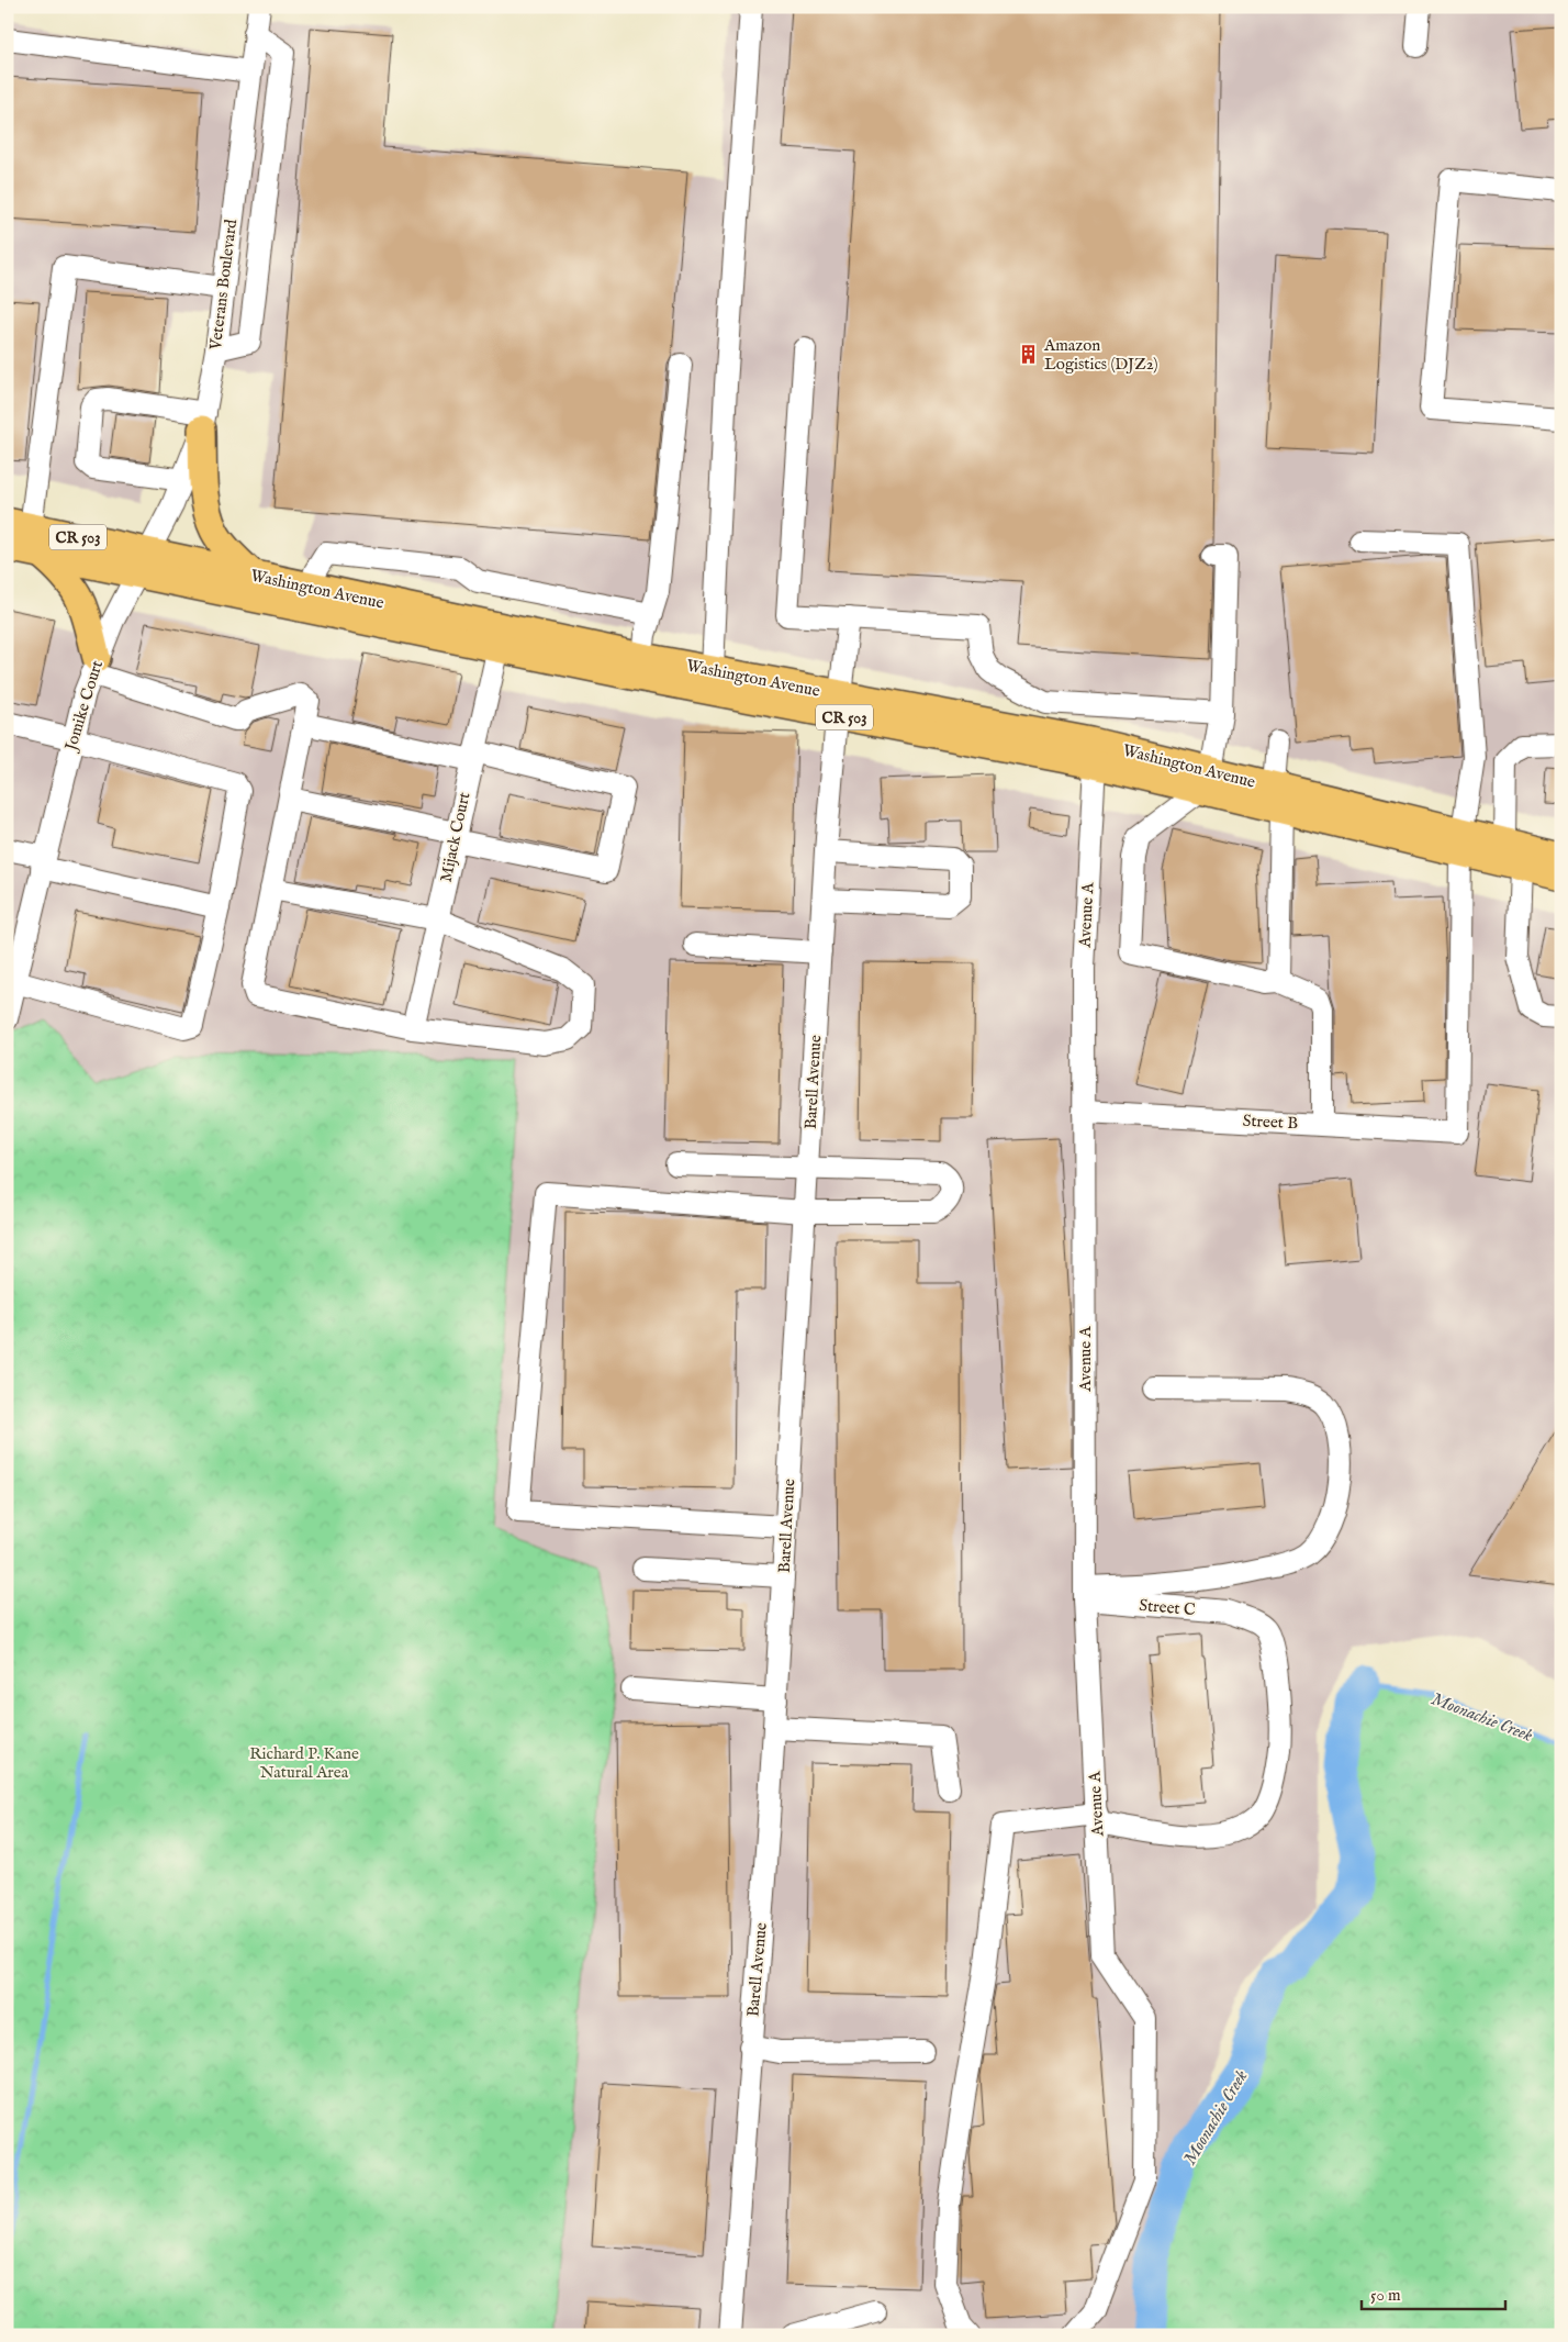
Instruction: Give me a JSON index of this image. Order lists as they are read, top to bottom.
{
  "streets": {
    "main road": ["CR 503", "Washington Avenue"],
    "street": [
      "Veterans Boulevard",
      "Jomike Court",
      "Mijack Court",
      "Avenue A",
      "Barell Avenue",
      "Street B",
      "Street C"
    ]
  },
  "crossings": [
    ["Veterans Boulevard", "Washington Avenue"],
    ["Veterans Boulevard", "Jomike Court"],
    ["Washington Avenue", "Jomike Court"],
    ["Washington Avenue", "Mijack Court"],
    ["Washington Avenue", "Avenue A"],
    ["Washington Avenue", "Barell Avenue"],
    ["Washington Avenue", "Street B"],
    ["Avenue A", "Street B"],
    ["Avenue A", "Street C"]
  ],
  "water": ["Moonachie Creek"],
  "parks": ["Richard P. Kane Natural Area"],
  "places": {
    "building": ["Amazon Logistics (DJZ2)"]
  },
  "scale_bar": "50 m"
}
